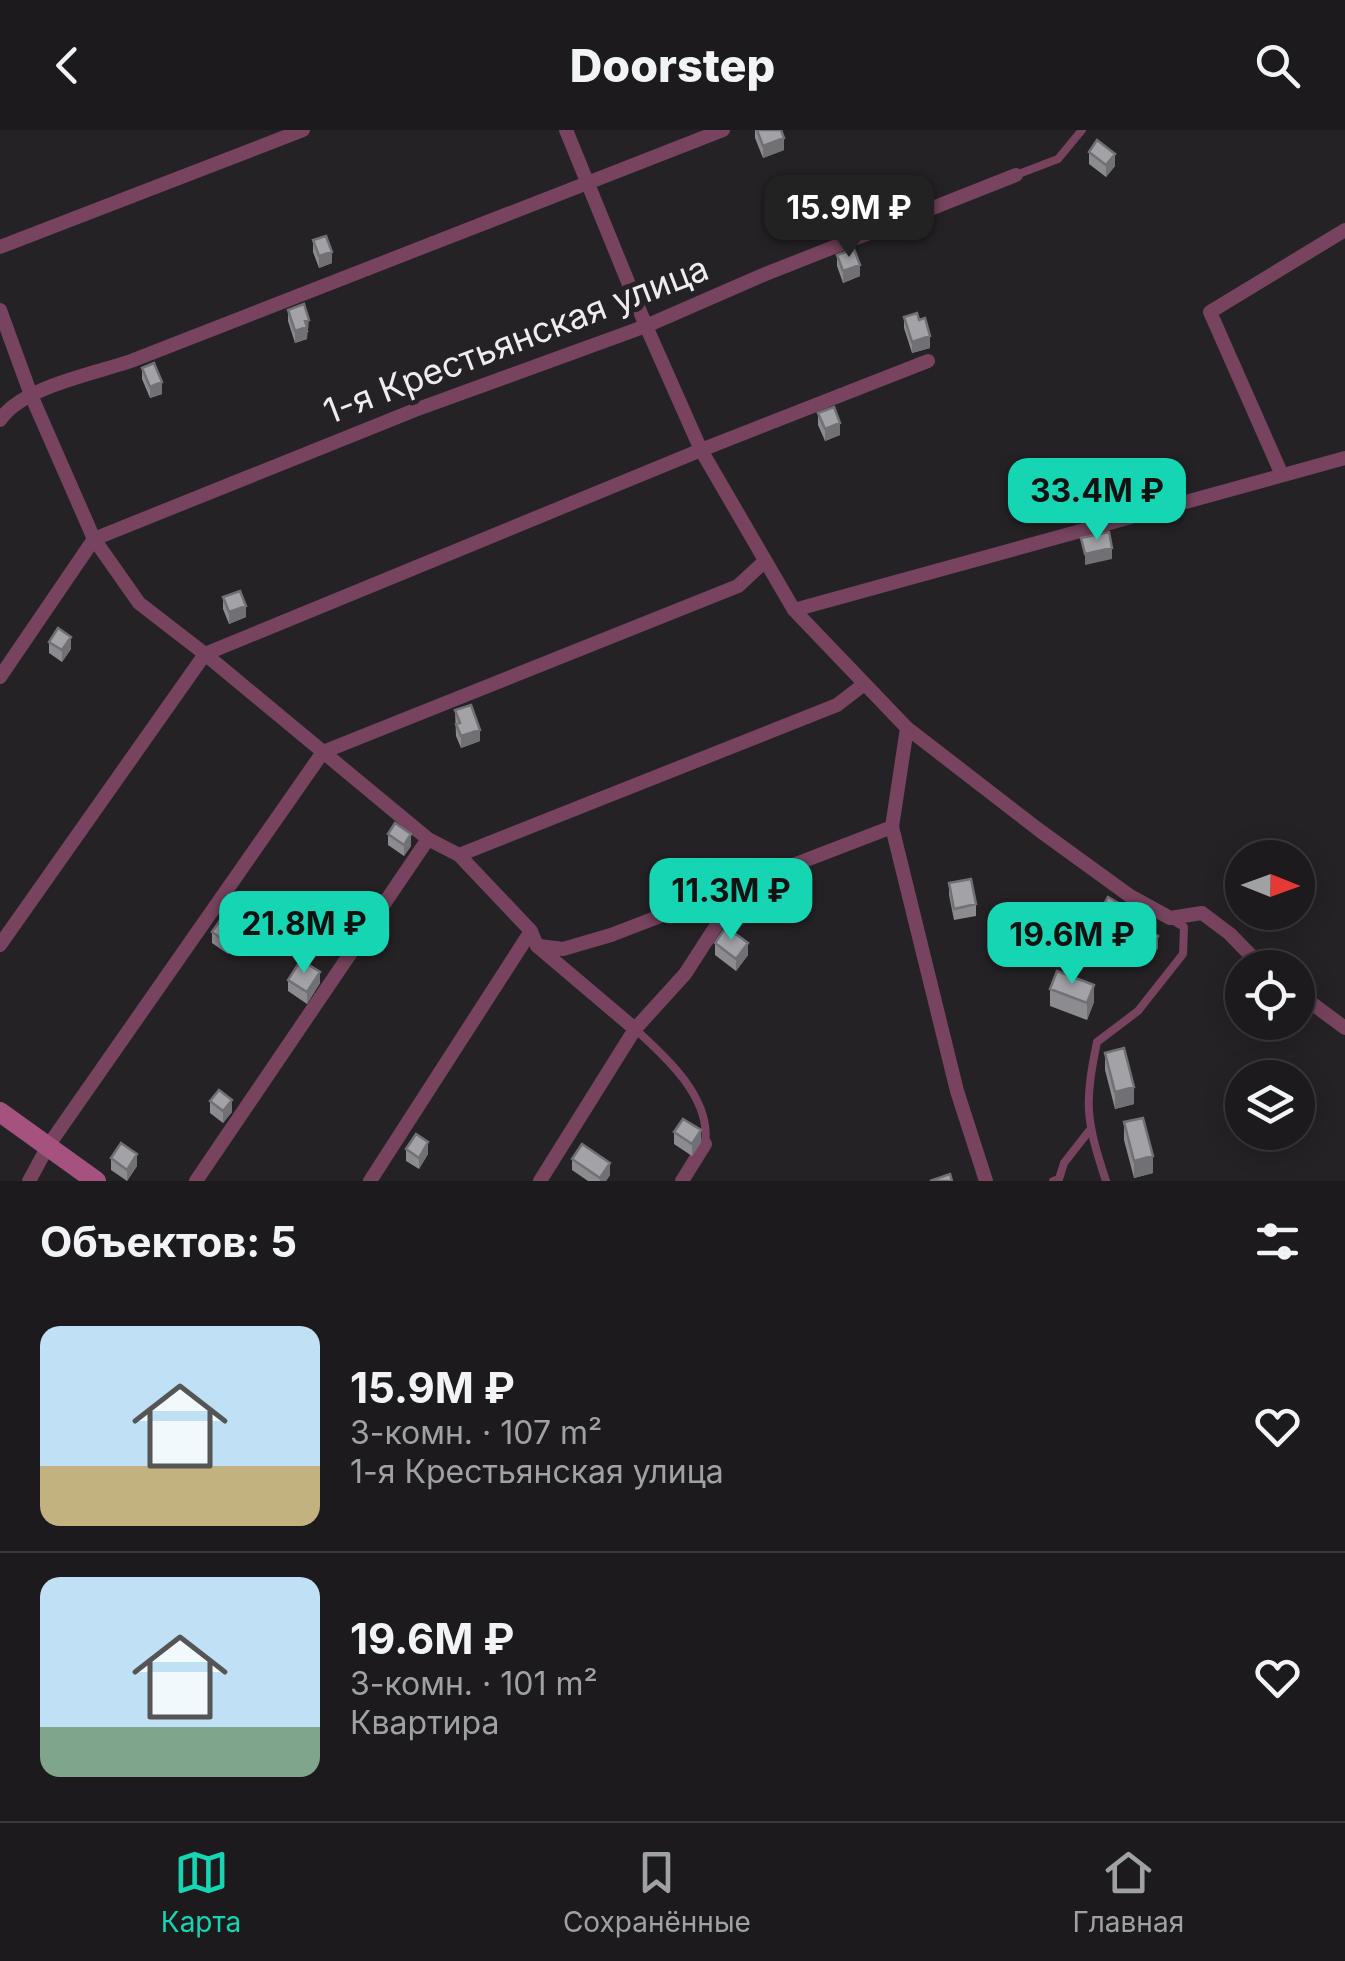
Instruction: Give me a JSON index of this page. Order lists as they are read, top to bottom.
{
  "streets": {
    "street": ["1-я Крестьянская улица"]
  },
  "north": "right",
  "page": {
    "header": "Doorstep",
    "price": [
      "15.9M ₽",
      "33.4M ₽",
      "11.3M ₽",
      "21.8M ₽",
      "19.6M ₽"
    ],
    "heading": "Объектов: 5",
    "list": [
      {
        "name": "15.9M ₽",
        "note": "3-комн. · 107 m² · 1-я Крестьянская улица"
      },
      {
        "name": "19.6M ₽",
        "note": "3-комн. · 101 m² · Квартира"
      }
    ],
    "tabs": ["Карта", "Сохранённые", "Главная"]
  }
}
